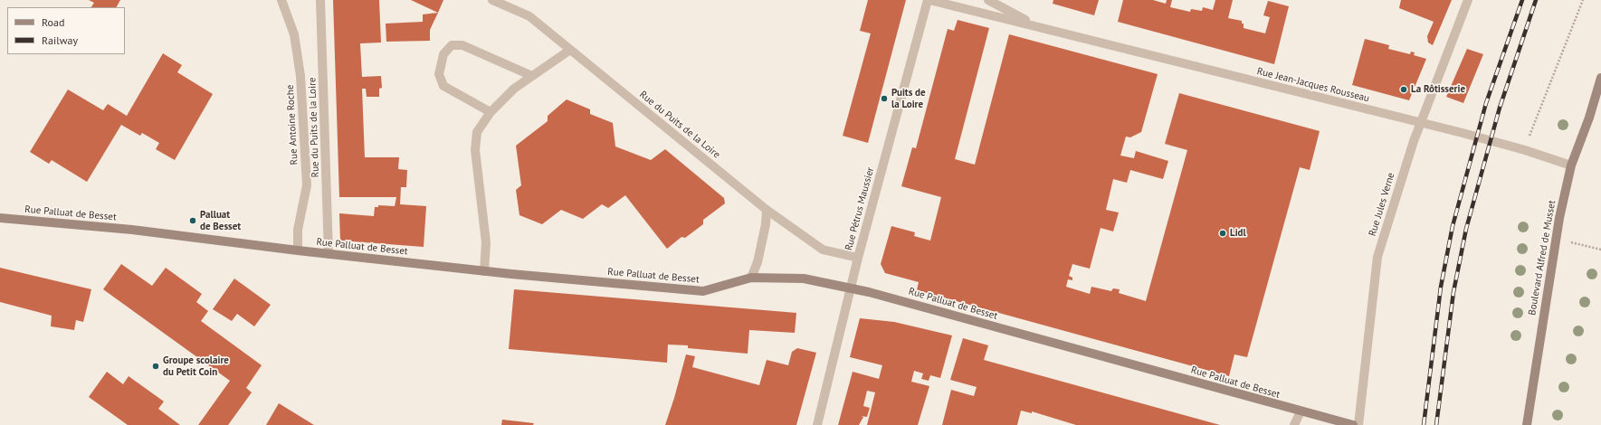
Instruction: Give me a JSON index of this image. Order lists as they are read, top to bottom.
{
  "streets": {
    "main road": ["Rue Palluat de Besset", "Boulevard Alfred de Musset"],
    "street": [
      "Rue Jean-Jacques Rousseau",
      "Rue Antoine Roche",
      "Rue du Puits de la Loire",
      "Rue Jules Verne",
      "Rue Pétrus Maussier"
    ]
  },
  "crossings": [
    ["Rue Jean-Jacques Rousseau", "Rue Jules Verne"],
    ["Rue Jean-Jacques Rousseau", "Rue Pétrus Maussier"],
    ["Rue Jean-Jacques Rousseau", "Boulevard Alfred de Musset"],
    ["Rue Antoine Roche", "Rue Palluat de Besset"],
    ["Rue du Puits de la Loire", "Rue Pétrus Maussier"],
    ["Rue du Puits de la Loire", "Rue Palluat de Besset"],
    ["Rue Pétrus Maussier", "Rue Palluat de Besset"]
  ],
  "places": [
    "La Rôtisserie",
    "Puits de la Loire",
    "Palluat de Besset",
    "Lidl",
    "Groupe scolaire du Petit Coin"
  ],
  "legend": ["Road", "Railway"]
}
